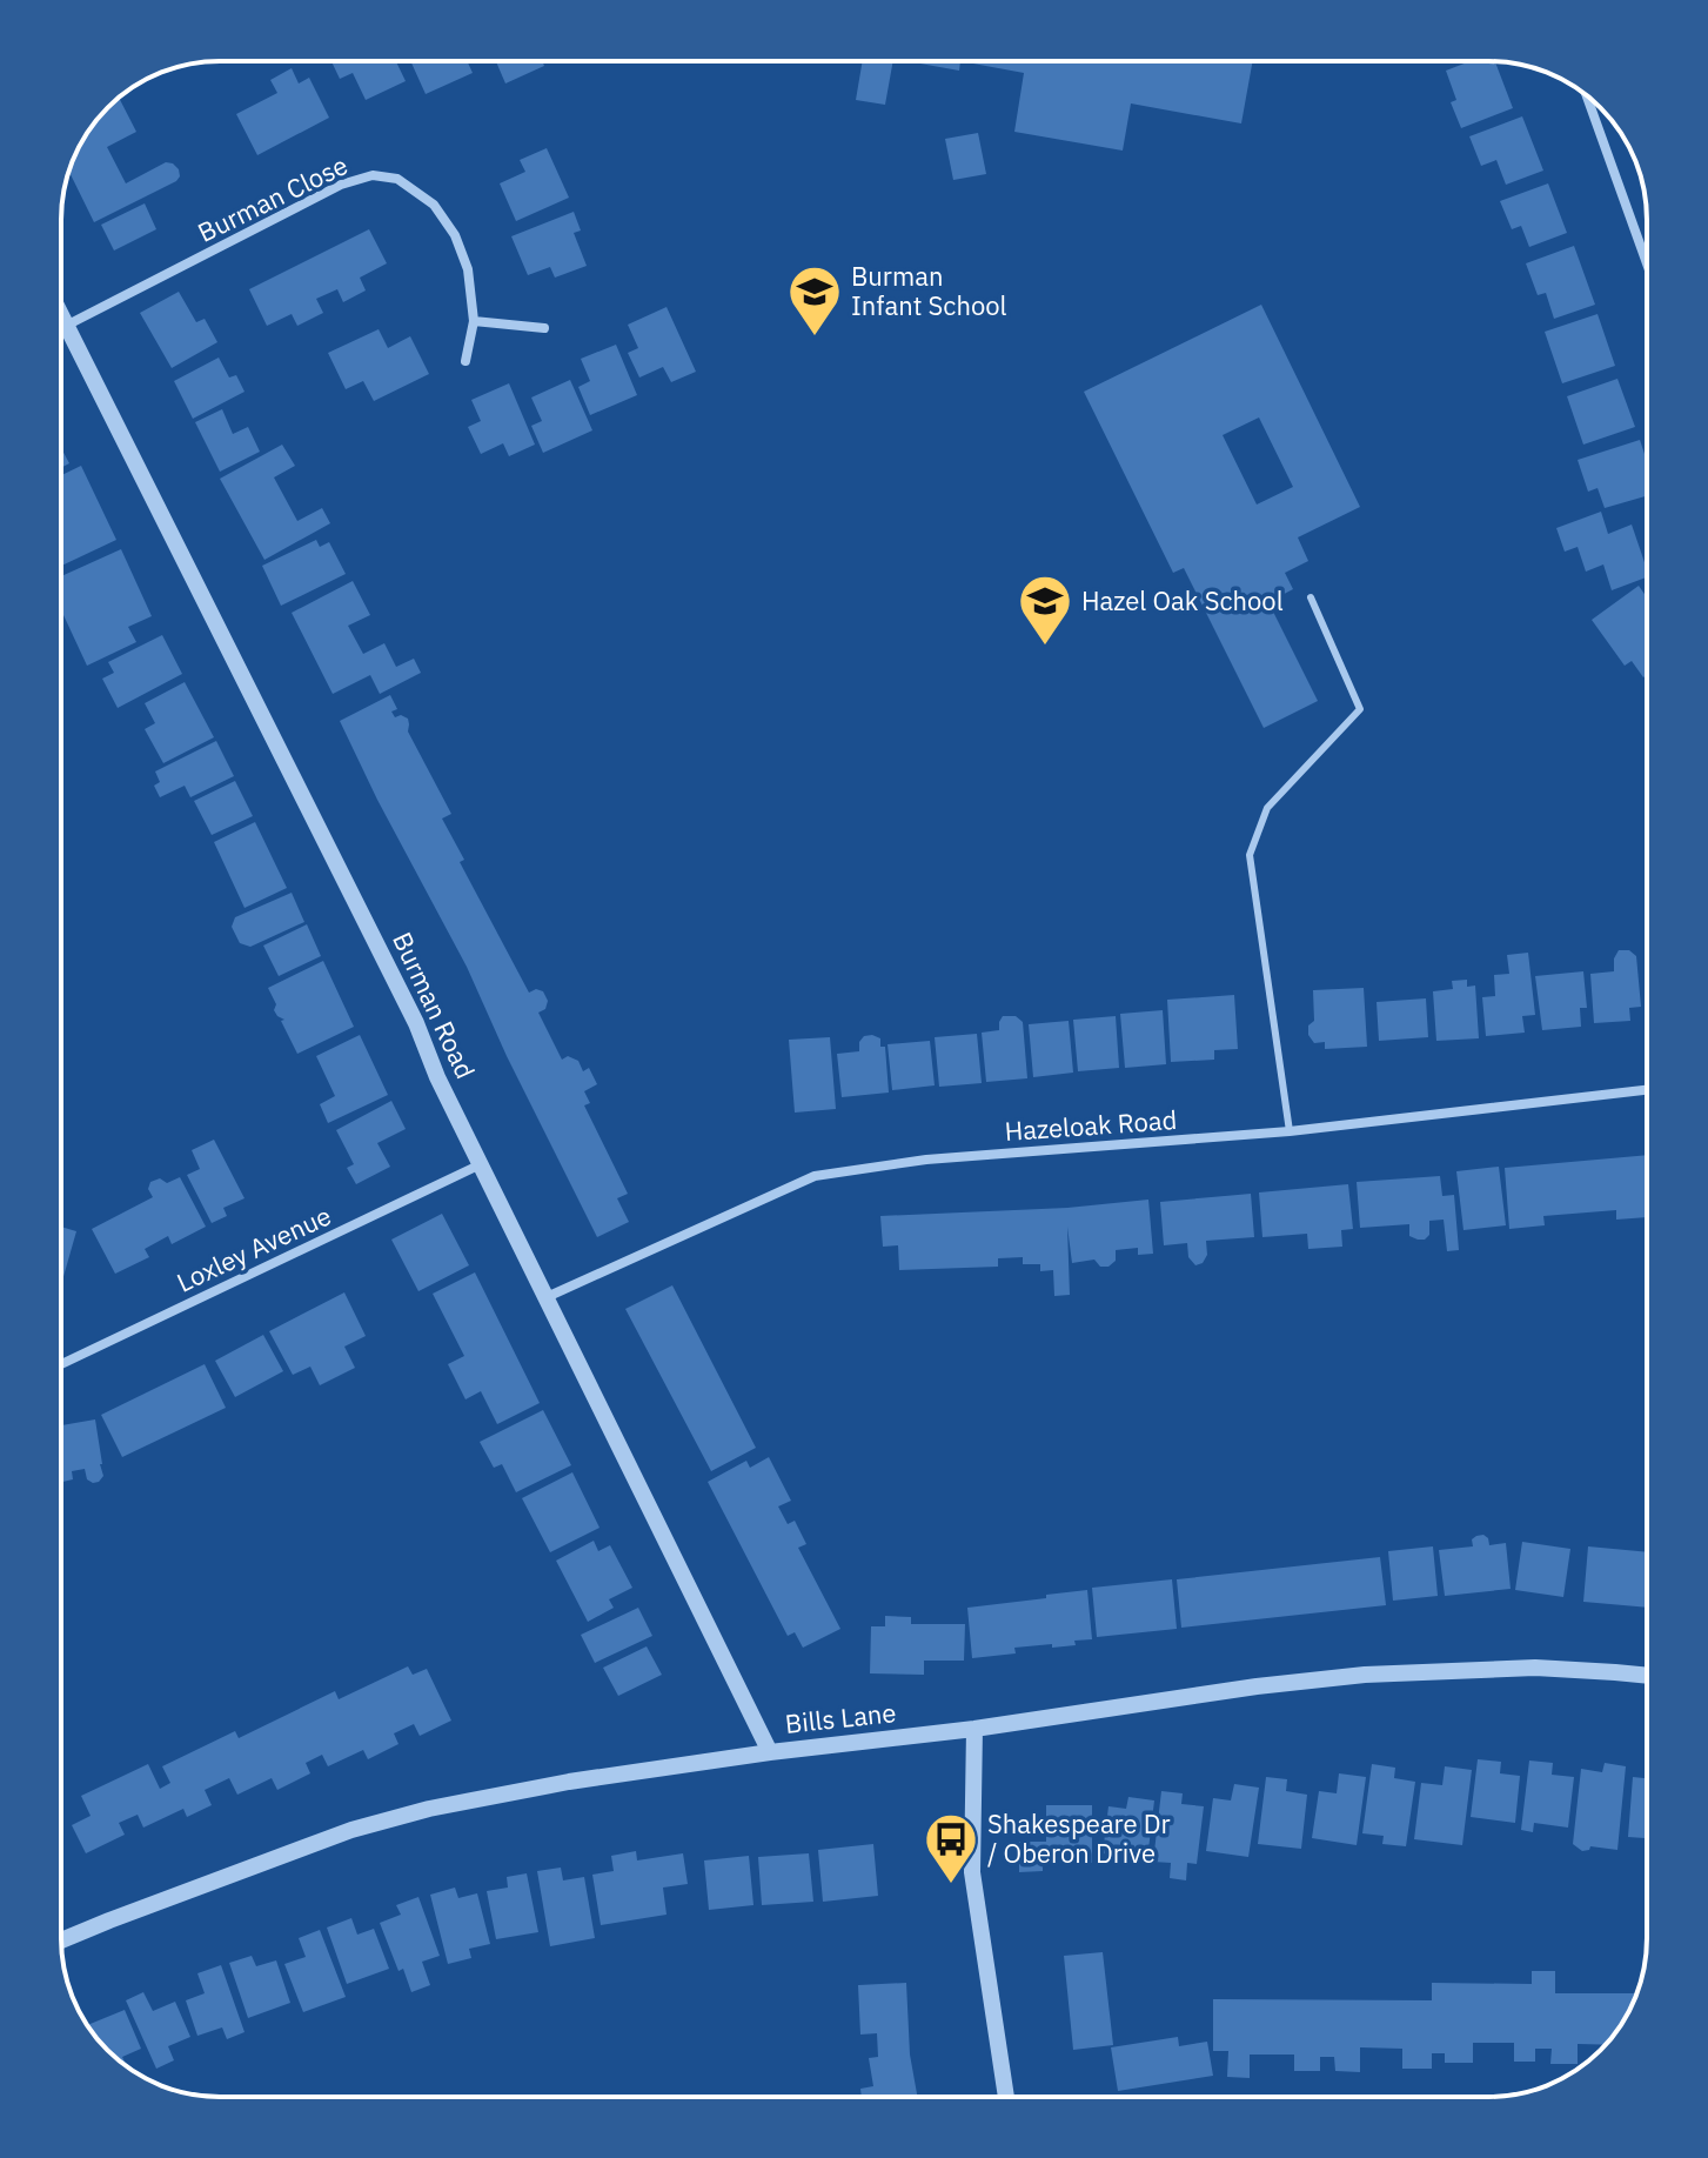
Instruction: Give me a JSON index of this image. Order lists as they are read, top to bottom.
{
  "streets": {
    "street": [
      "Burman Close",
      "Burman Road",
      "Hazeloak Road",
      "Loxley Avenue",
      "Bills Lane"
    ]
  },
  "crossings": [
    ["Burman Close", "Burman Road"],
    ["Burman Road", "Hazeloak Road"],
    ["Burman Road", "Loxley Avenue"],
    ["Burman Road", "Bills Lane"]
  ],
  "places": {
    "school or university": ["Burman Infant School", "Hazel Oak School"],
    "bus stop": ["Shakespeare Dr / Oberon Drive"]
  }
}
